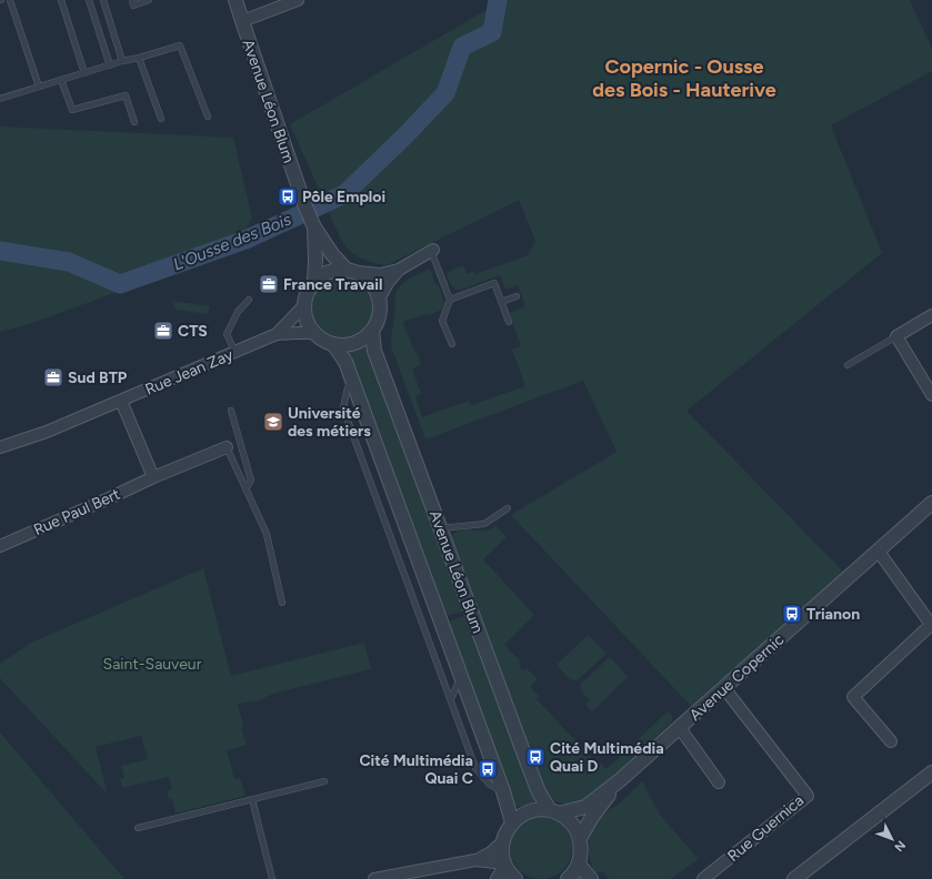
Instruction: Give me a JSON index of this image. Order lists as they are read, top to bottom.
{
  "streets": {
    "street": [
      "Avenue Léon Blum",
      "Rue Jean Zay",
      "Rue Paul Bert",
      "Avenue Copernic",
      "Rue Guernica"
    ]
  },
  "crossings": [
    ["Avenue Léon Blum", "Rue Jean Zay"],
    ["Avenue Léon Blum", "Avenue Copernic"],
    ["Avenue Copernic", "Rue Guernica"]
  ],
  "districts": ["Copernic - Ousse des Bois - Hauterive"],
  "water": ["L'Ousse des Bois"],
  "parks": ["Saint-Sauveur"],
  "places": {
    "bus stop": [
      "Pôle Emploi",
      "Trianon",
      "Cité Multimédia Quai D",
      "Cité Multimédia Quai C"
    ],
    "office": ["France Travail", "CTS", "Sud BTP"],
    "school or university": ["Université des métiers"]
  },
  "north": "bottom right"
}
